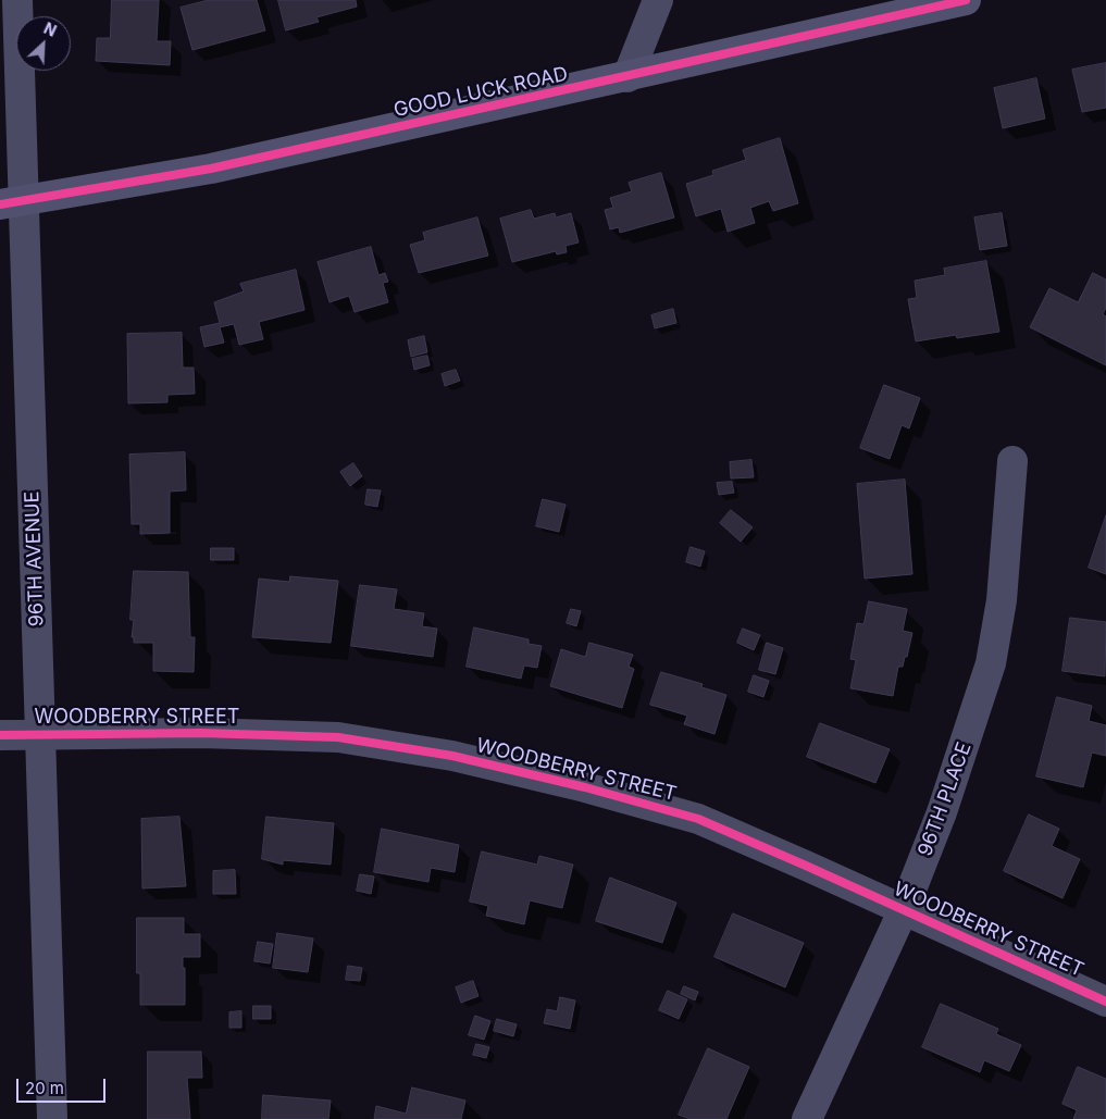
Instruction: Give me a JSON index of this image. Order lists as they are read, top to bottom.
{
  "streets": {
    "main road": ["GOOD LUCK ROAD"],
    "street": ["96TH AVENUE", "WOODBERRY STREET", "96TH PLACE"]
  },
  "crossings": [
    ["GOOD LUCK ROAD", "96TH AVENUE"],
    ["96TH AVENUE", "WOODBERRY STREET"],
    ["WOODBERRY STREET", "96TH PLACE"]
  ],
  "scale_bar": "20 m",
  "north": "top right"
}
